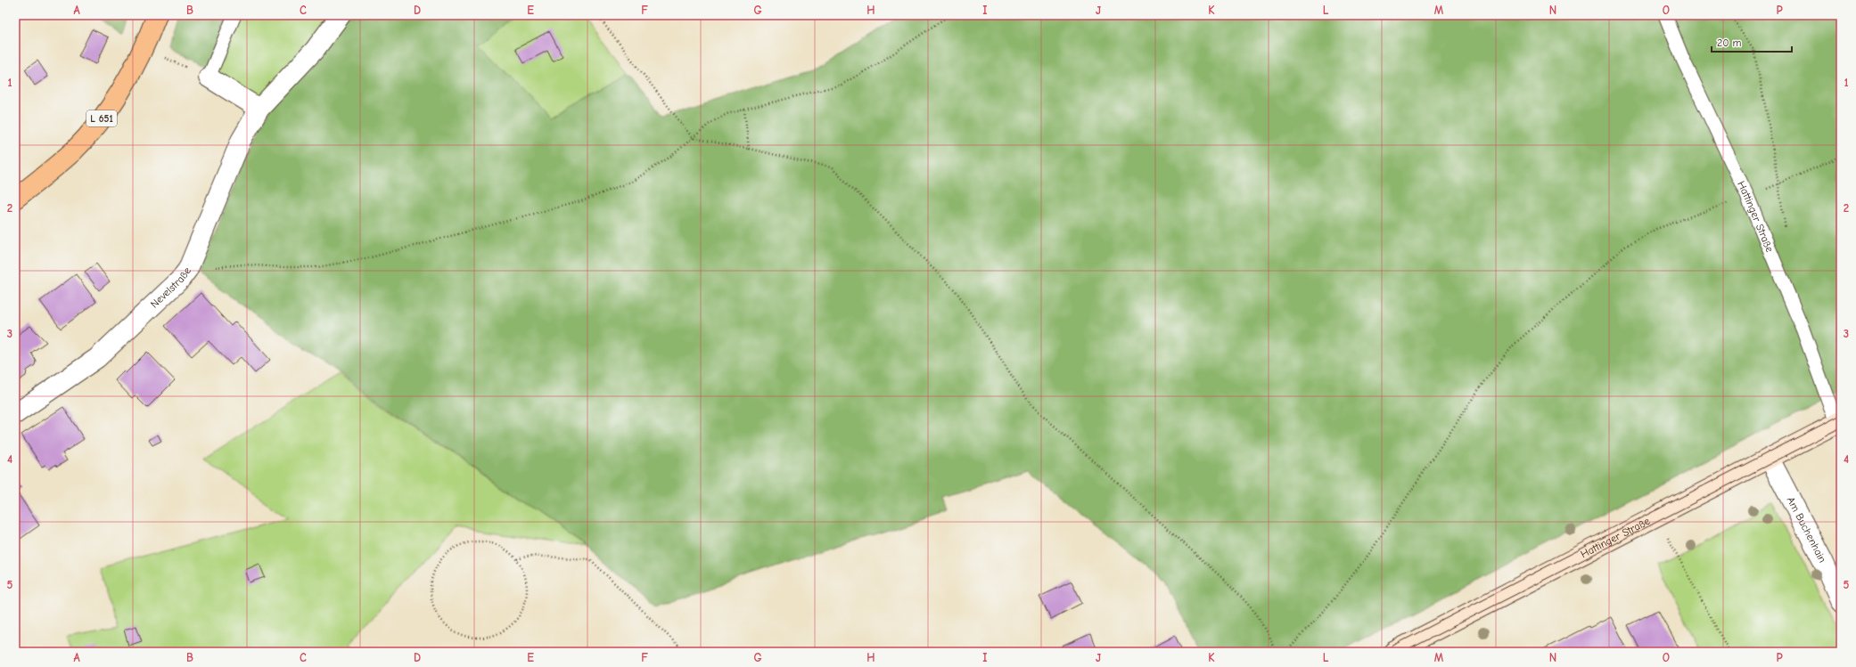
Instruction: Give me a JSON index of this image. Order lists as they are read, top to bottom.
{
  "streets": {
    "main road": ["L 651", "Hattinger Straße"],
    "street": ["Nevelstraße", "Am Buchenhain"]
  },
  "crossings": [
    ["Hattinger Straße", "Am Buchenhain"]
  ],
  "scale_bar": "20 m",
  "grid": {
    "columns": [
      "A",
      "B",
      "C",
      "D",
      "E",
      "F",
      "G",
      "H",
      "I",
      "J",
      "K",
      "L",
      "M",
      "N",
      "O",
      "P"
    ],
    "rows": [
      "1",
      "2",
      "3",
      "4",
      "5"
    ]
  }
}
